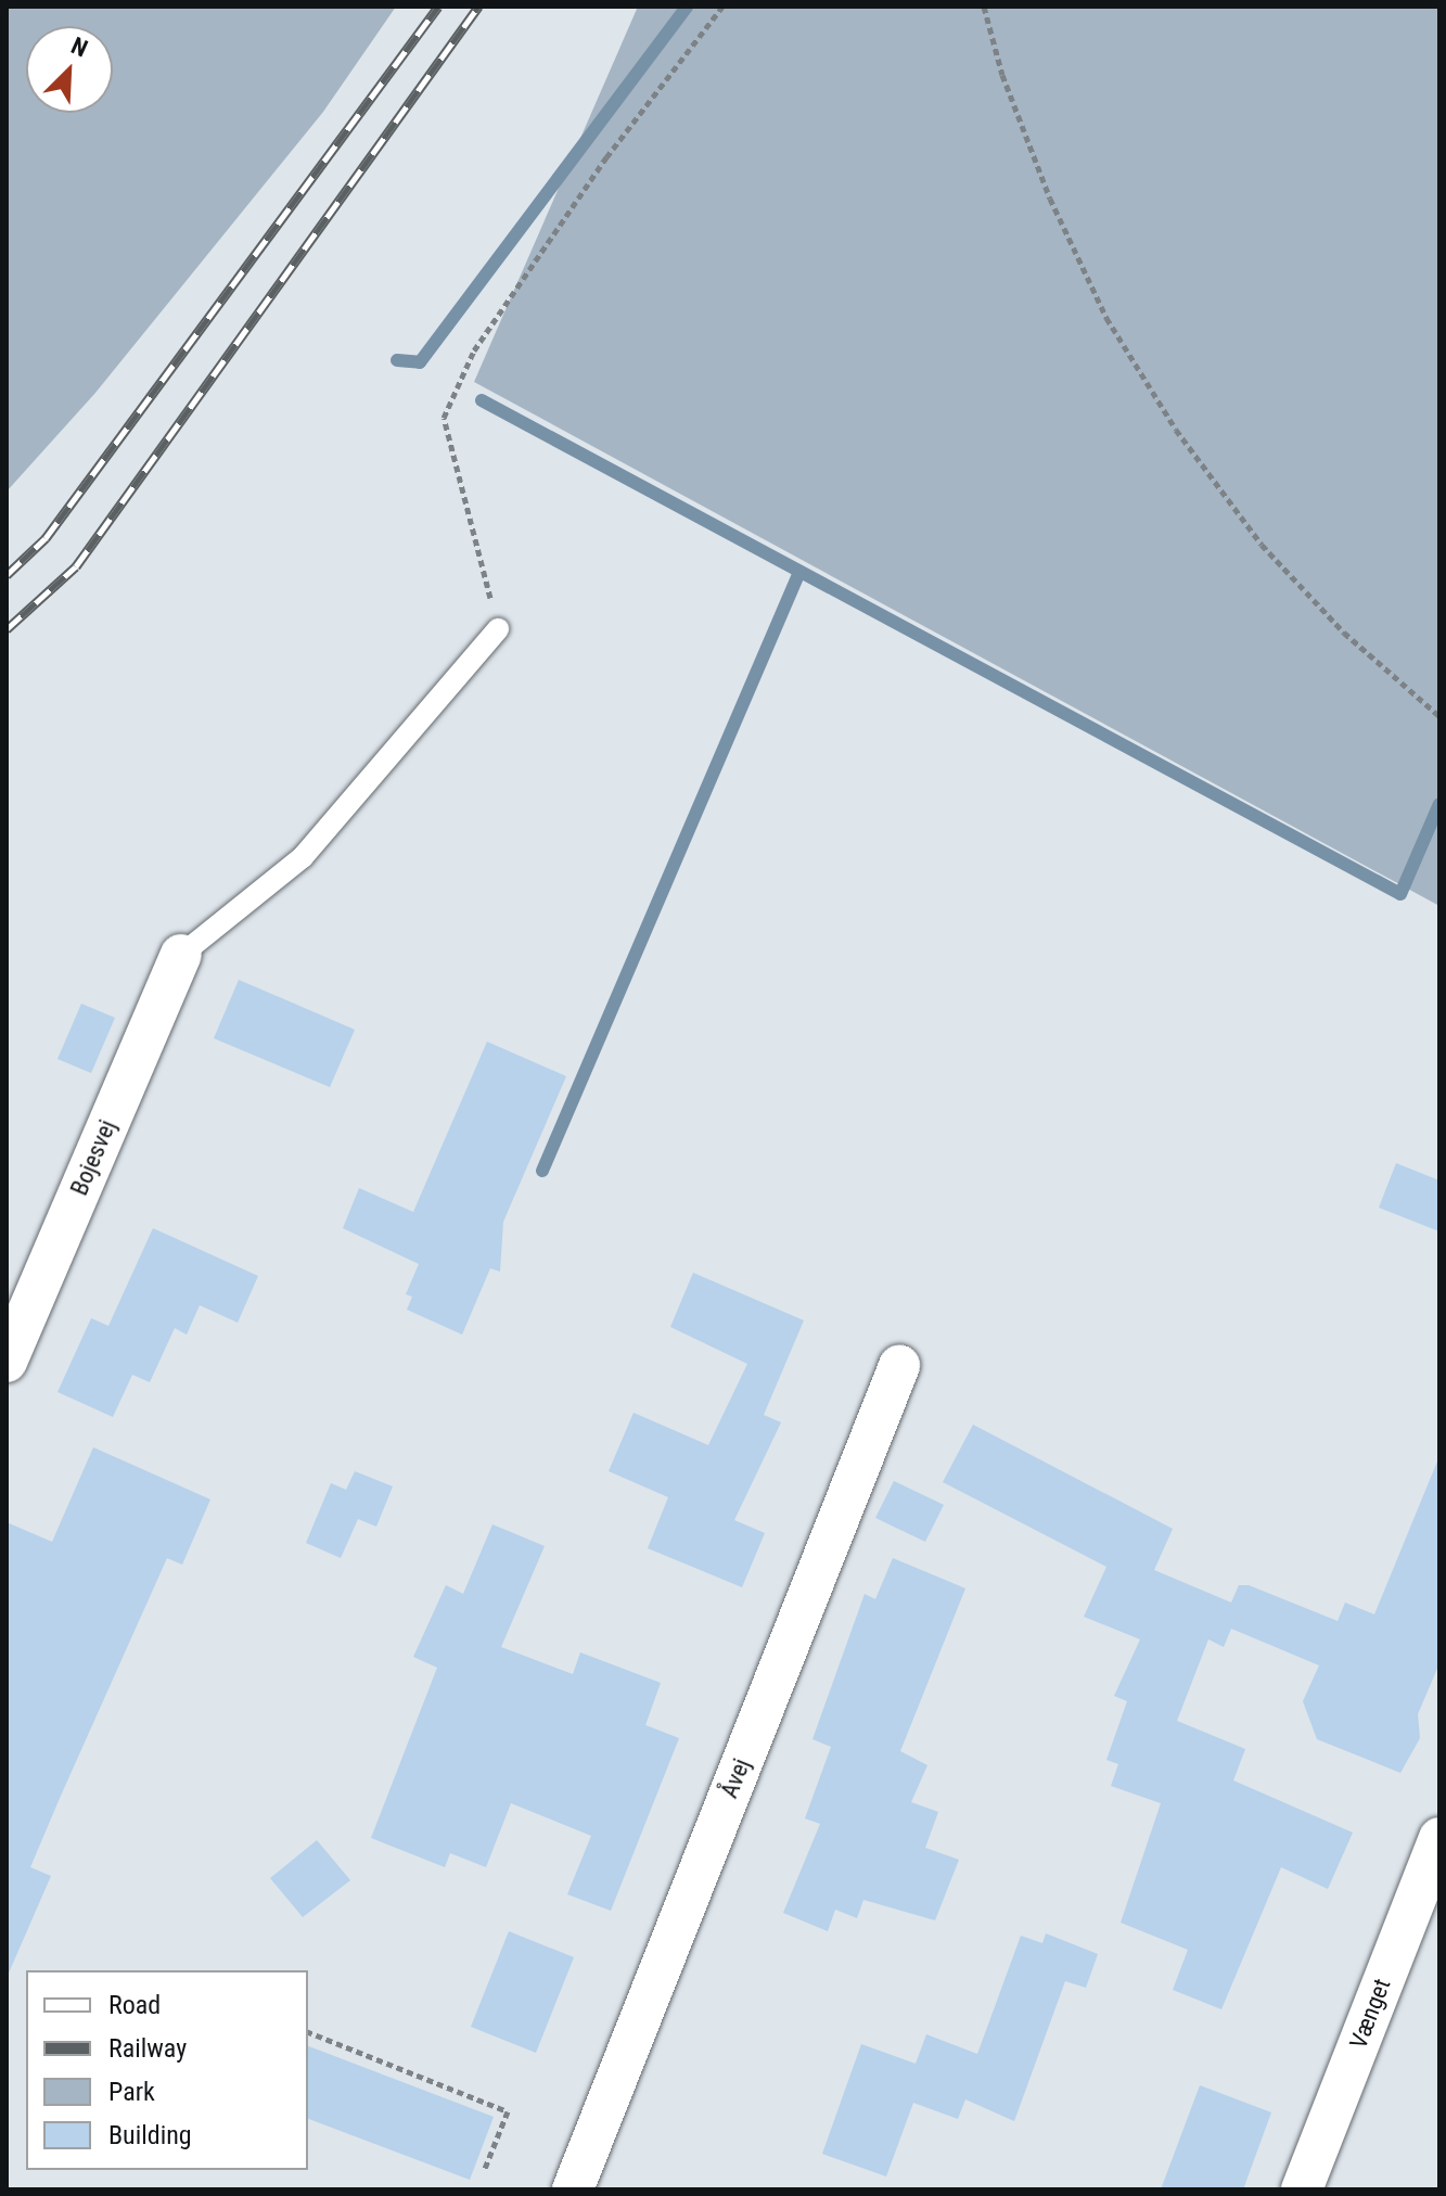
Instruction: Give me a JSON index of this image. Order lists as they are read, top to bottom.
{
  "streets": {
    "street": ["Bojesvej", "Åvej", "Vænget"]
  },
  "legend": [
    "Road",
    "Railway",
    "Park",
    "Building"
  ],
  "north": "top right"
}
